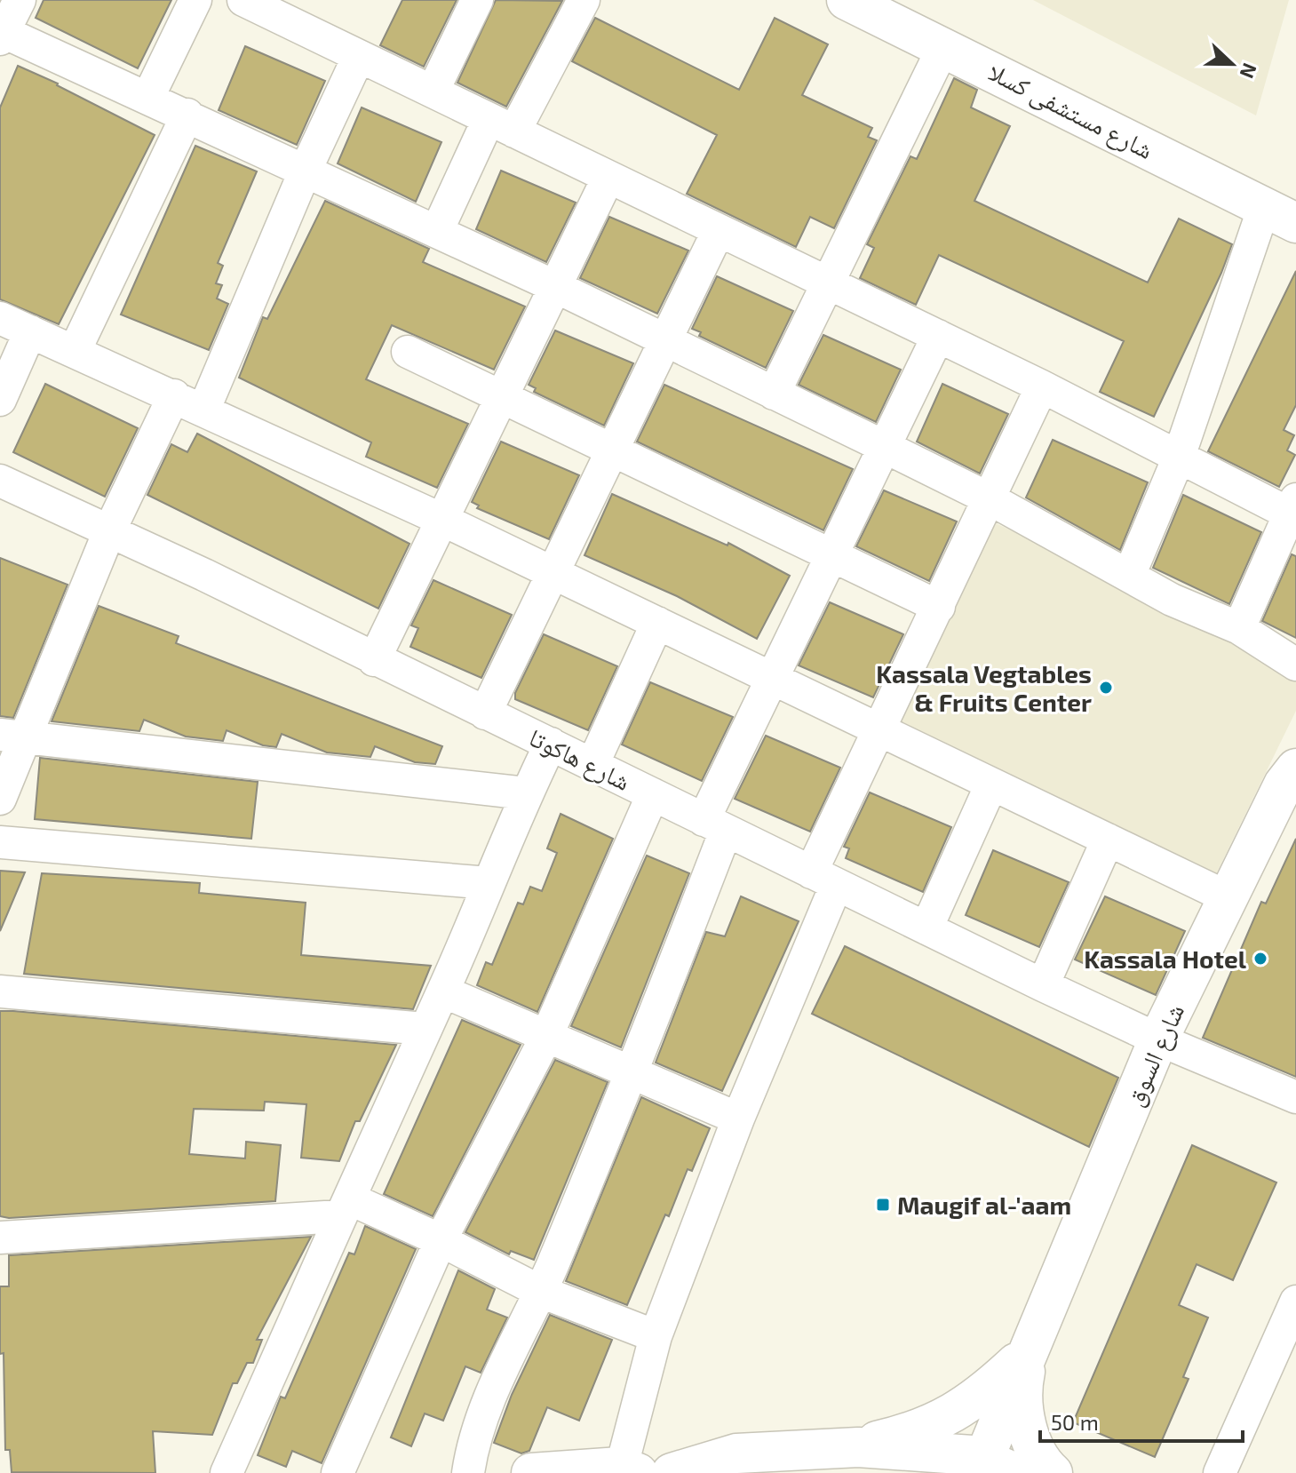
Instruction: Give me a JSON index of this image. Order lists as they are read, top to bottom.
{
  "streets": {
    "main road": ["شارع مستشفى كسلا", "شارع السوق"],
    "street": ["شارع هاكوتا"]
  },
  "crossings": [
    ["شارع هاكوتا", "شارع السوق"]
  ],
  "places": {
    "other": ["Kassala Vegtables & Fruits Center", "Kassala Hotel"],
    "transit": ["Maugif al-'aam"]
  },
  "scale_bar": "50 m",
  "north": "right"
}
